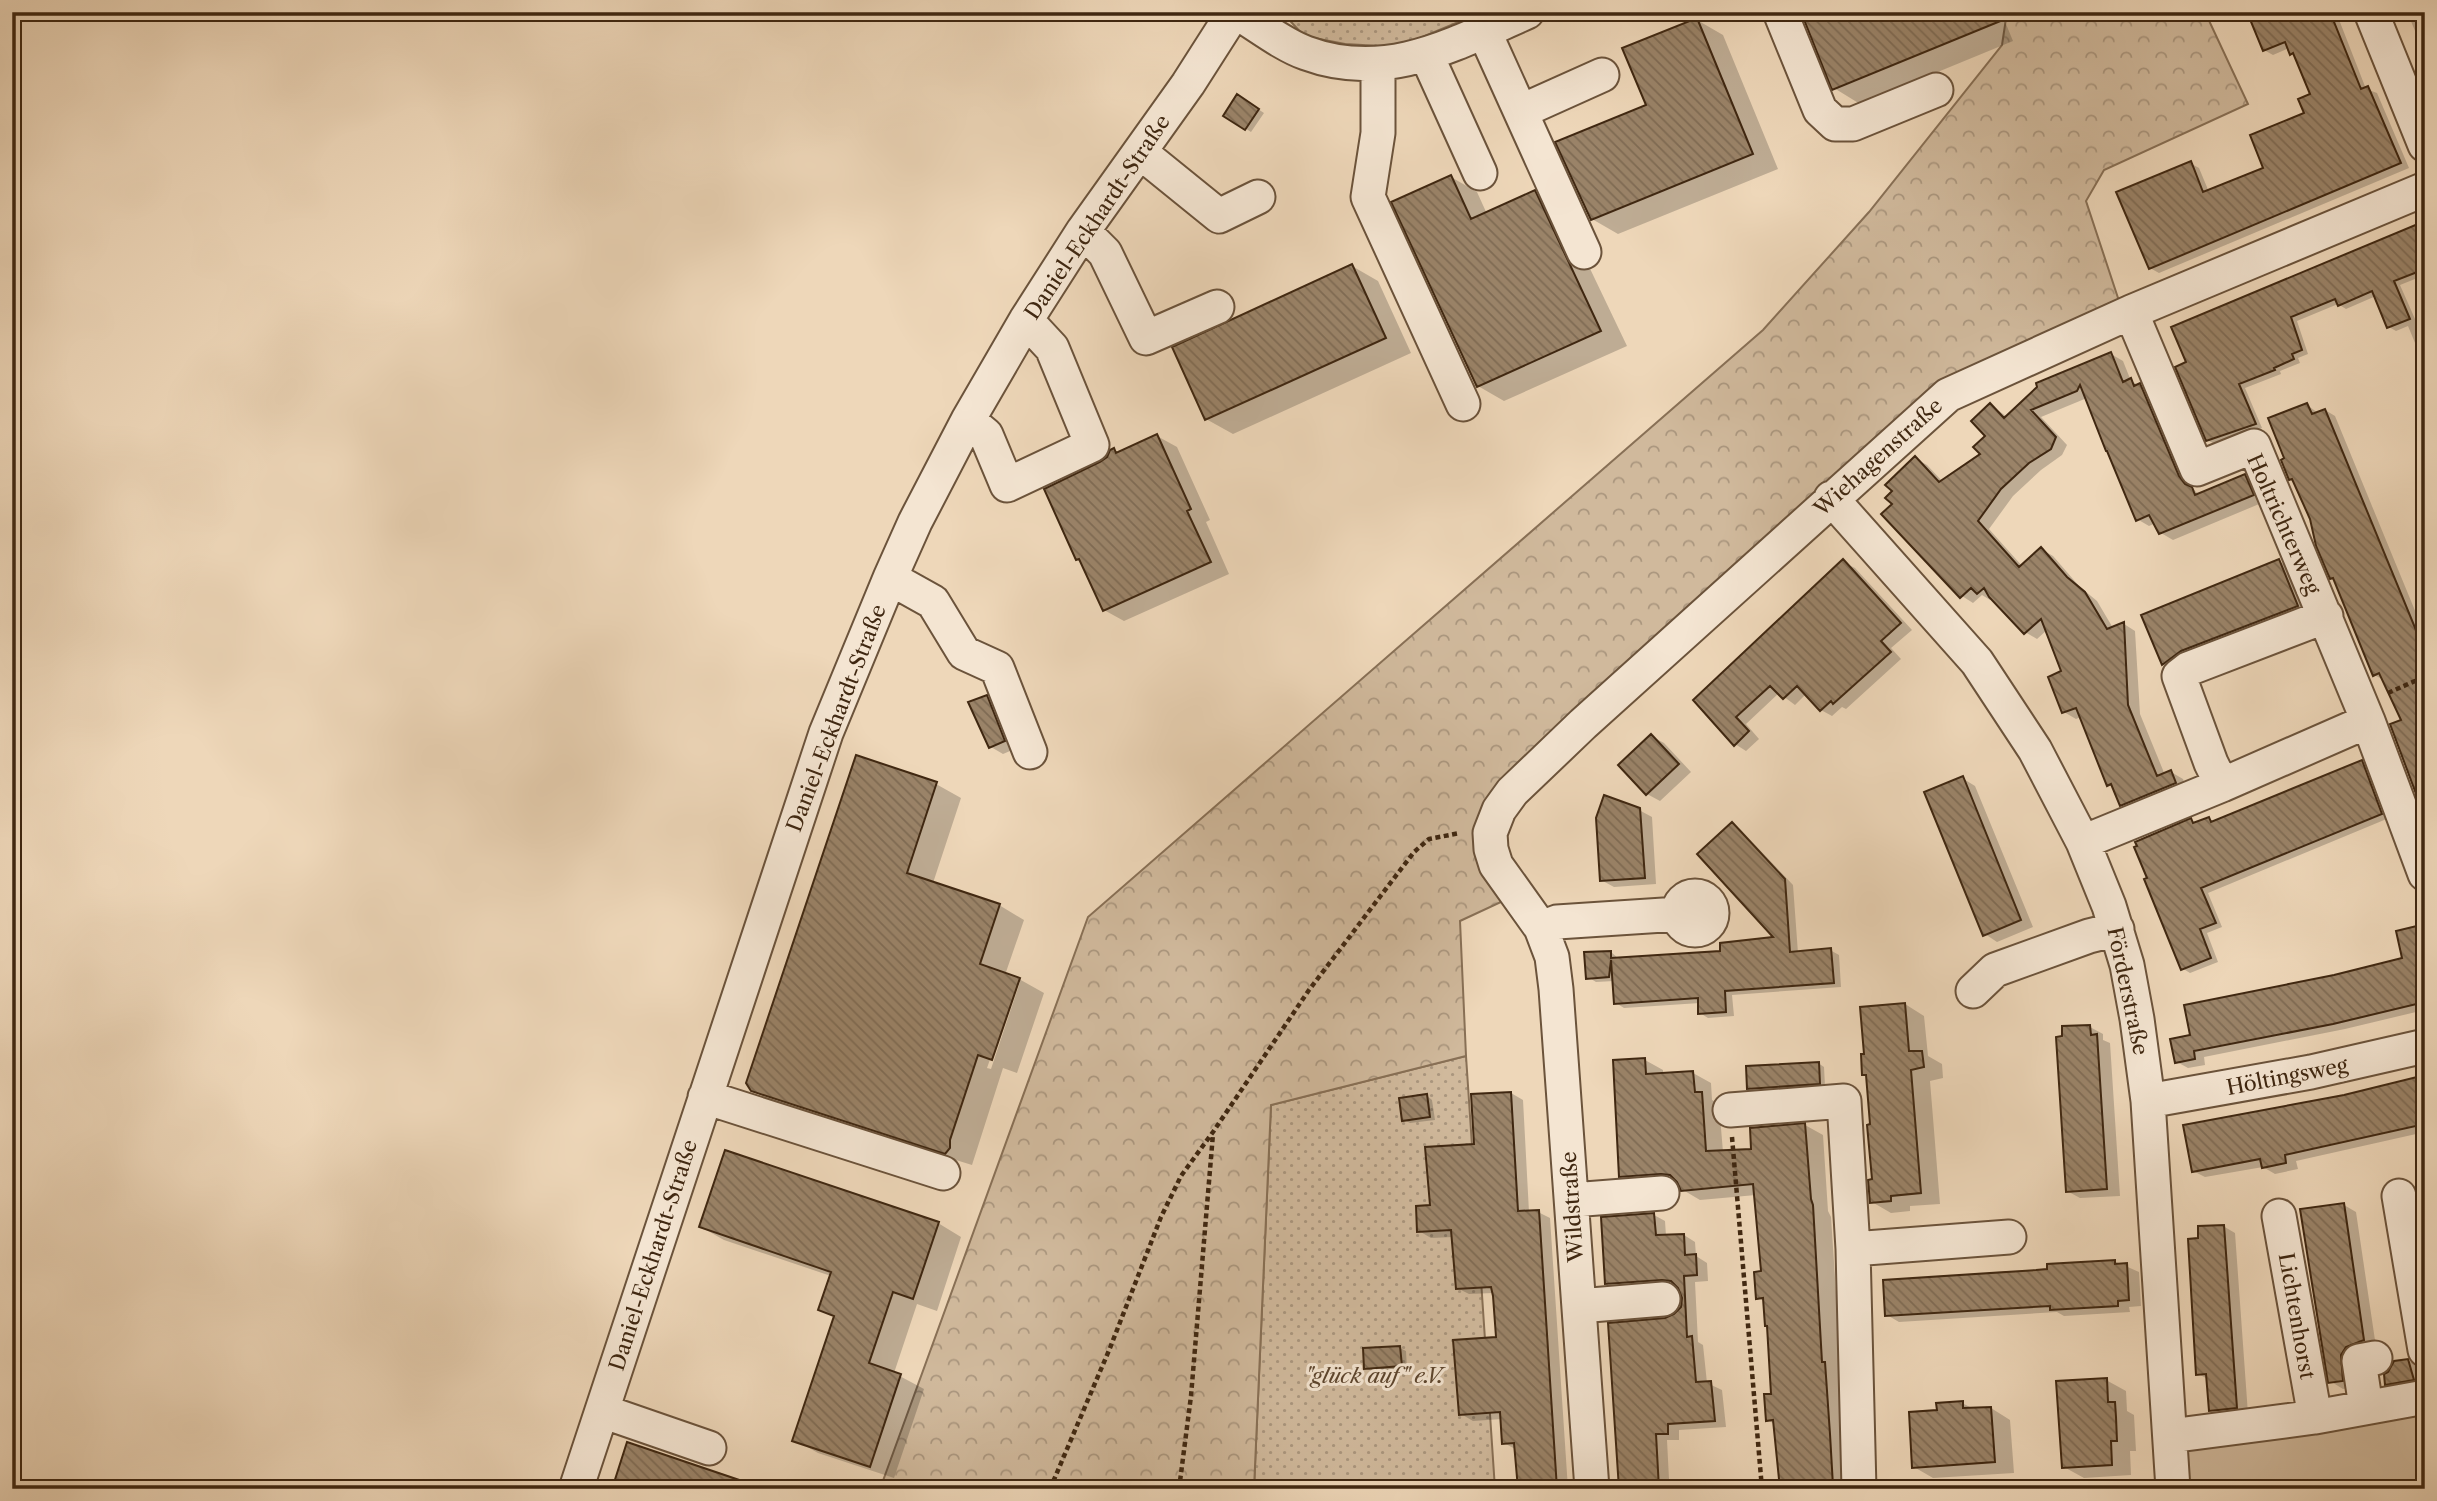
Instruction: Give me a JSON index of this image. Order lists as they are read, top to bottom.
{
  "streets": {
    "street": [
      "Daniel-Eckhardt-Straße",
      "Wiehagenstraße",
      "Holtrichterweg",
      "Förderstraße",
      "Höltingsweg",
      "Wildstraße",
      "Lichtenhorst"
    ]
  },
  "crossings": [
    ["Wiehagenstraße", "Holtrichterweg"],
    ["Wiehagenstraße", "Förderstraße"],
    ["Wiehagenstraße", "Wildstraße"],
    ["Förderstraße", "Höltingsweg"]
  ],
  "parks": ["\"glück auf\" e.V."]
}
